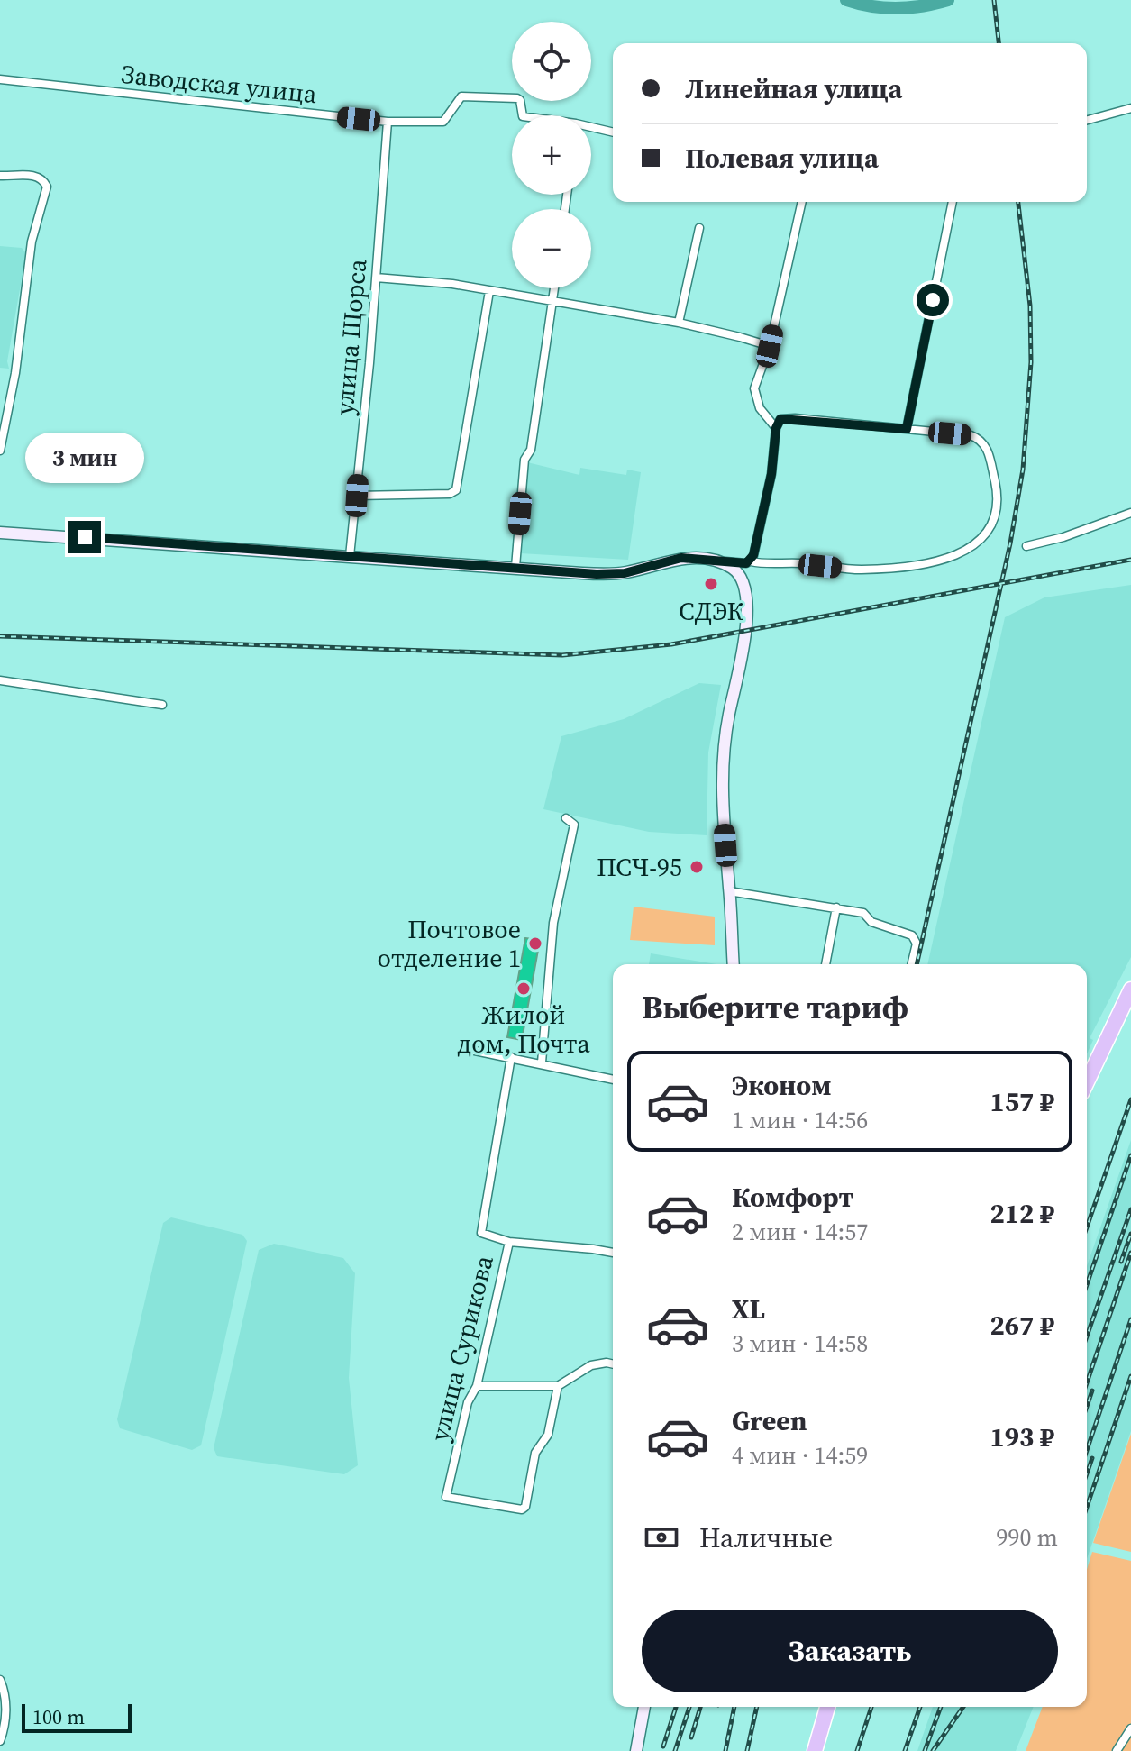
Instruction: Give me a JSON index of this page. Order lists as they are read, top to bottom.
{
  "streets": {
    "street": ["Заводская улица", "улица Щорса", "улица Сурикова"]
  },
  "crossings": [
    ["Заводская улица", "улица Щорса"]
  ],
  "places": [
    "СДЭК",
    "ПСЧ-95",
    "Почтовое отделение 1",
    "Жилой дом, Почта"
  ],
  "scale_bar": "100 m",
  "page": {
    "map_buttons": ["+", "−"],
    "banner": ["Линейная улица", "Полевая улица"],
    "bubble": "3 мин",
    "heading": "Выберите тариф",
    "list": [
      {
        "name": "Эконом",
        "note": "1 мин · 14:56",
        "value": "157 ₽"
      },
      {
        "name": "Комфорт",
        "note": "2 мин · 14:57",
        "value": "212 ₽"
      },
      {
        "name": "XL",
        "note": "3 мин · 14:58",
        "value": "267 ₽"
      },
      {
        "name": "Green",
        "note": "4 мин · 14:59",
        "value": "193 ₽"
      }
    ],
    "pay": ["Наличные", "990 m"],
    "buttons": "Заказать",
    "scale": "100 m"
  }
}
